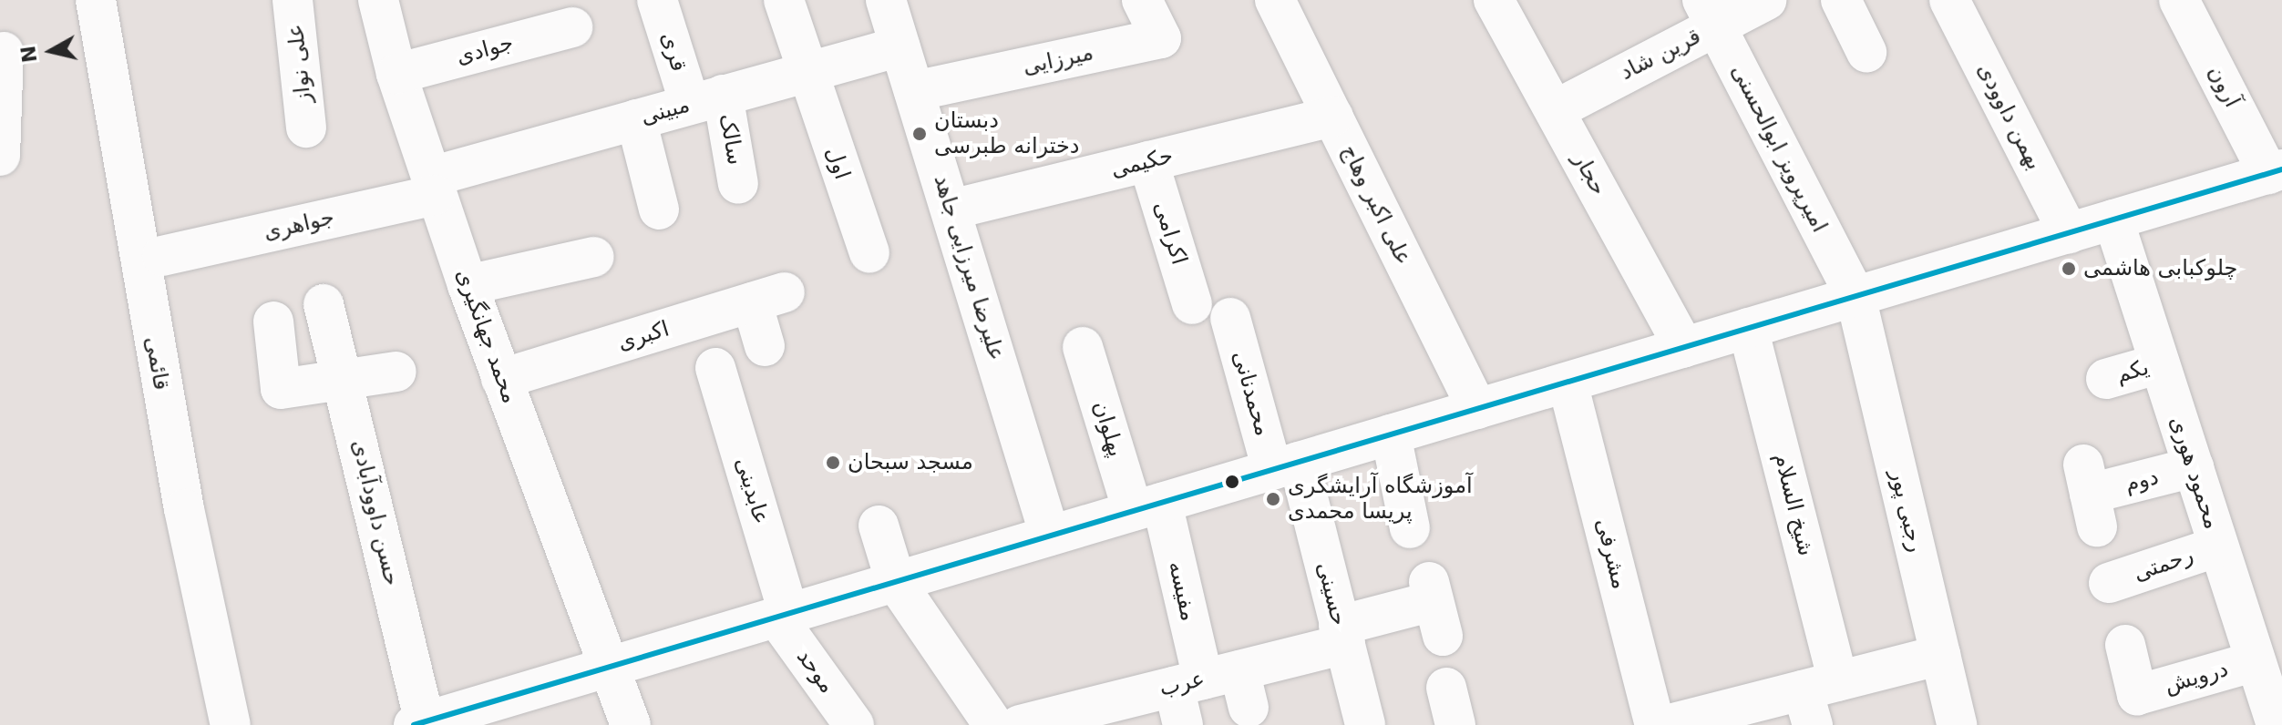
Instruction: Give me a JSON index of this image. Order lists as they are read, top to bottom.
{
  "streets": {
    "street": [
      "جوادی",
      "قری",
      "قرین شاد",
      "میرزایی",
      "علی نواز",
      "آرون",
      "مبینی",
      "بهمن داوودی",
      "سالک",
      "امیرپرویز ابوالحسنی",
      "اول",
      "حکیمی",
      "حجار",
      "علی اکبر وهاج",
      "جواهری",
      "اکرامی",
      "علیرضا میرزایی جاهد",
      "محمد جهانگیری",
      "اکبری",
      "قائمی",
      "یکم",
      "محمدنانی",
      "پهلوان",
      "محمود هوری",
      "دوم",
      "عابدینی",
      "شیخ السلام",
      "رجبی پور",
      "حسن داوودآبادی",
      "مشرفی",
      "رحمتی",
      "مفیسه",
      "حسینی",
      "موحد",
      "درویش",
      "عرب"
    ]
  },
  "crossings": [
    ["جوادی", "محمد جهانگیری"],
    ["قری", "مبینی"],
    ["قری", "سالک"],
    ["قرین شاد", "امیرپرویز ابوالحسنی"],
    ["قرین شاد", "حجار"],
    ["میرزایی", "علیرضا میرزایی جاهد"],
    ["مبینی", "سالک"],
    ["مبینی", "اول"],
    ["مبینی", "جواهری"],
    ["مبینی", "علیرضا میرزایی جاهد"],
    ["مبینی", "محمد جهانگیری"],
    ["امیرپرویز ابوالحسنی", "رجبی پور"],
    ["حکیمی", "علی اکبر وهاج"],
    ["حکیمی", "اکرامی"],
    ["حکیمی", "علیرضا میرزایی جاهد"],
    ["جواهری", "محمد جهانگیری"],
    ["محمد جهانگیری", "اکبری"],
    ["یکم", "محمود هوری"],
    ["محمدنانی", "حسینی"],
    ["پهلوان", "مفیسه"],
    ["محمود هوری", "دوم"],
    ["محمود هوری", "رحمتی"],
    ["محمود هوری", "درویش"],
    ["عابدینی", "موحد"],
    ["مفیسه", "عرب"],
    ["حسینی", "عرب"]
  ],
  "places": [
    "دبستان دخترانه طبرسی",
    "چلوکبابی هاشمی",
    "مسجد سبحان",
    "آموزشگاه آرایشگری پریسا محمدی"
  ],
  "north": "left"
}
